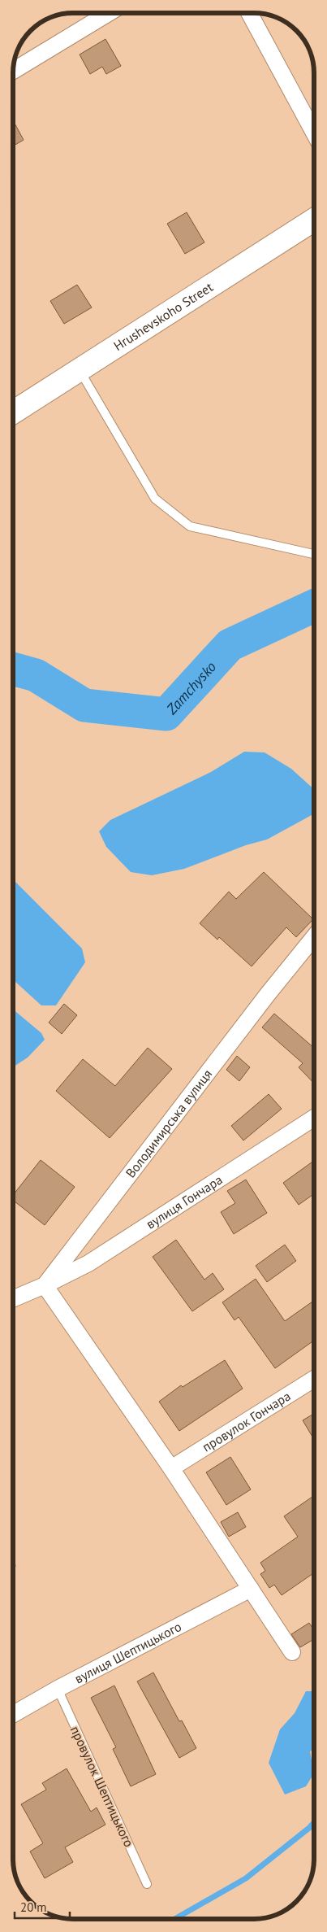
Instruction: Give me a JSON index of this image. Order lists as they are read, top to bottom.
{
  "streets": {
    "street": [
      "Hrushevskoho Street",
      "Володимирська вулиця",
      "вулиця Гончара",
      "провулок Гончара",
      "вулиця Шептицького"
    ],
    "lane": ["провулок Шептицького"]
  },
  "crossings": [
    ["Володимирська вулиця", "вулиця Гончара"],
    ["вулиця Шептицького", "провулок Шептицького"]
  ],
  "water": ["Zamchysko"],
  "scale_bar": "20 m"
}
